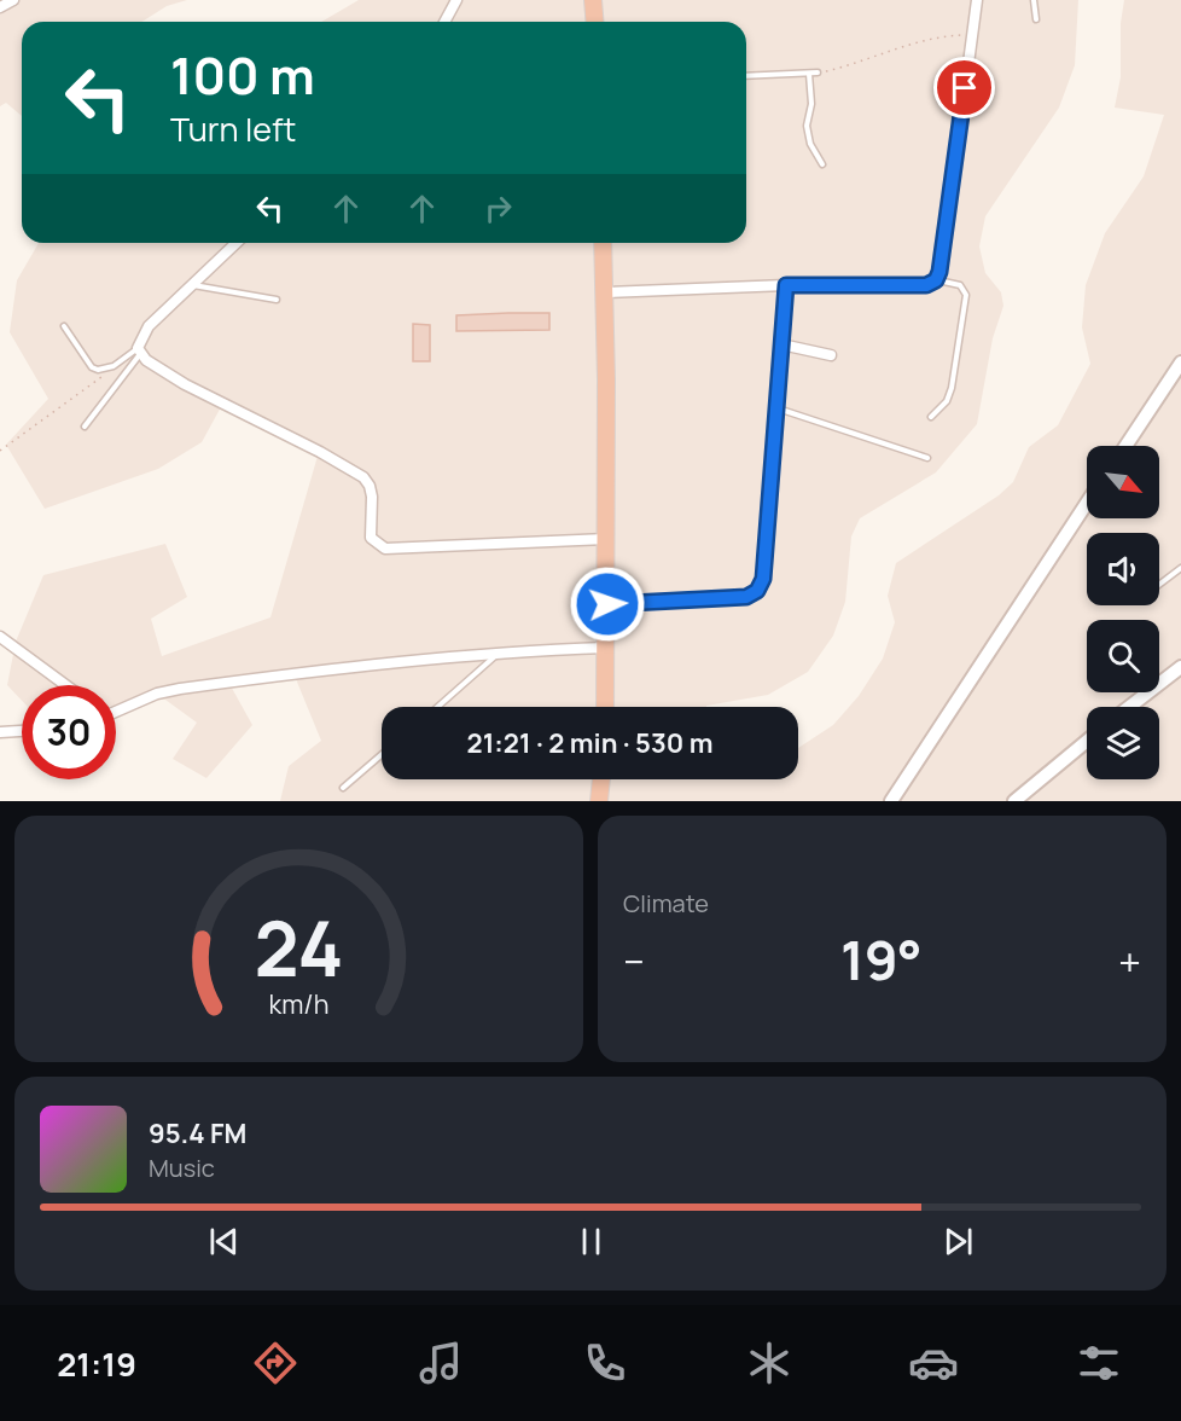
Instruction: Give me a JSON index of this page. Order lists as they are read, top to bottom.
{
  "north": "bottom right",
  "page": {
    "turn": ["100 m", "Turn left"],
    "limit": "30",
    "trip": "21:21 · 2 min · 530 m",
    "tile": "Climate",
    "heat": ["−", "19°", "+"],
    "song": ["95.4 FM", "Music"],
    "tabs": "21:19",
    "gauge": ["24", "km/h"]
  }
}
